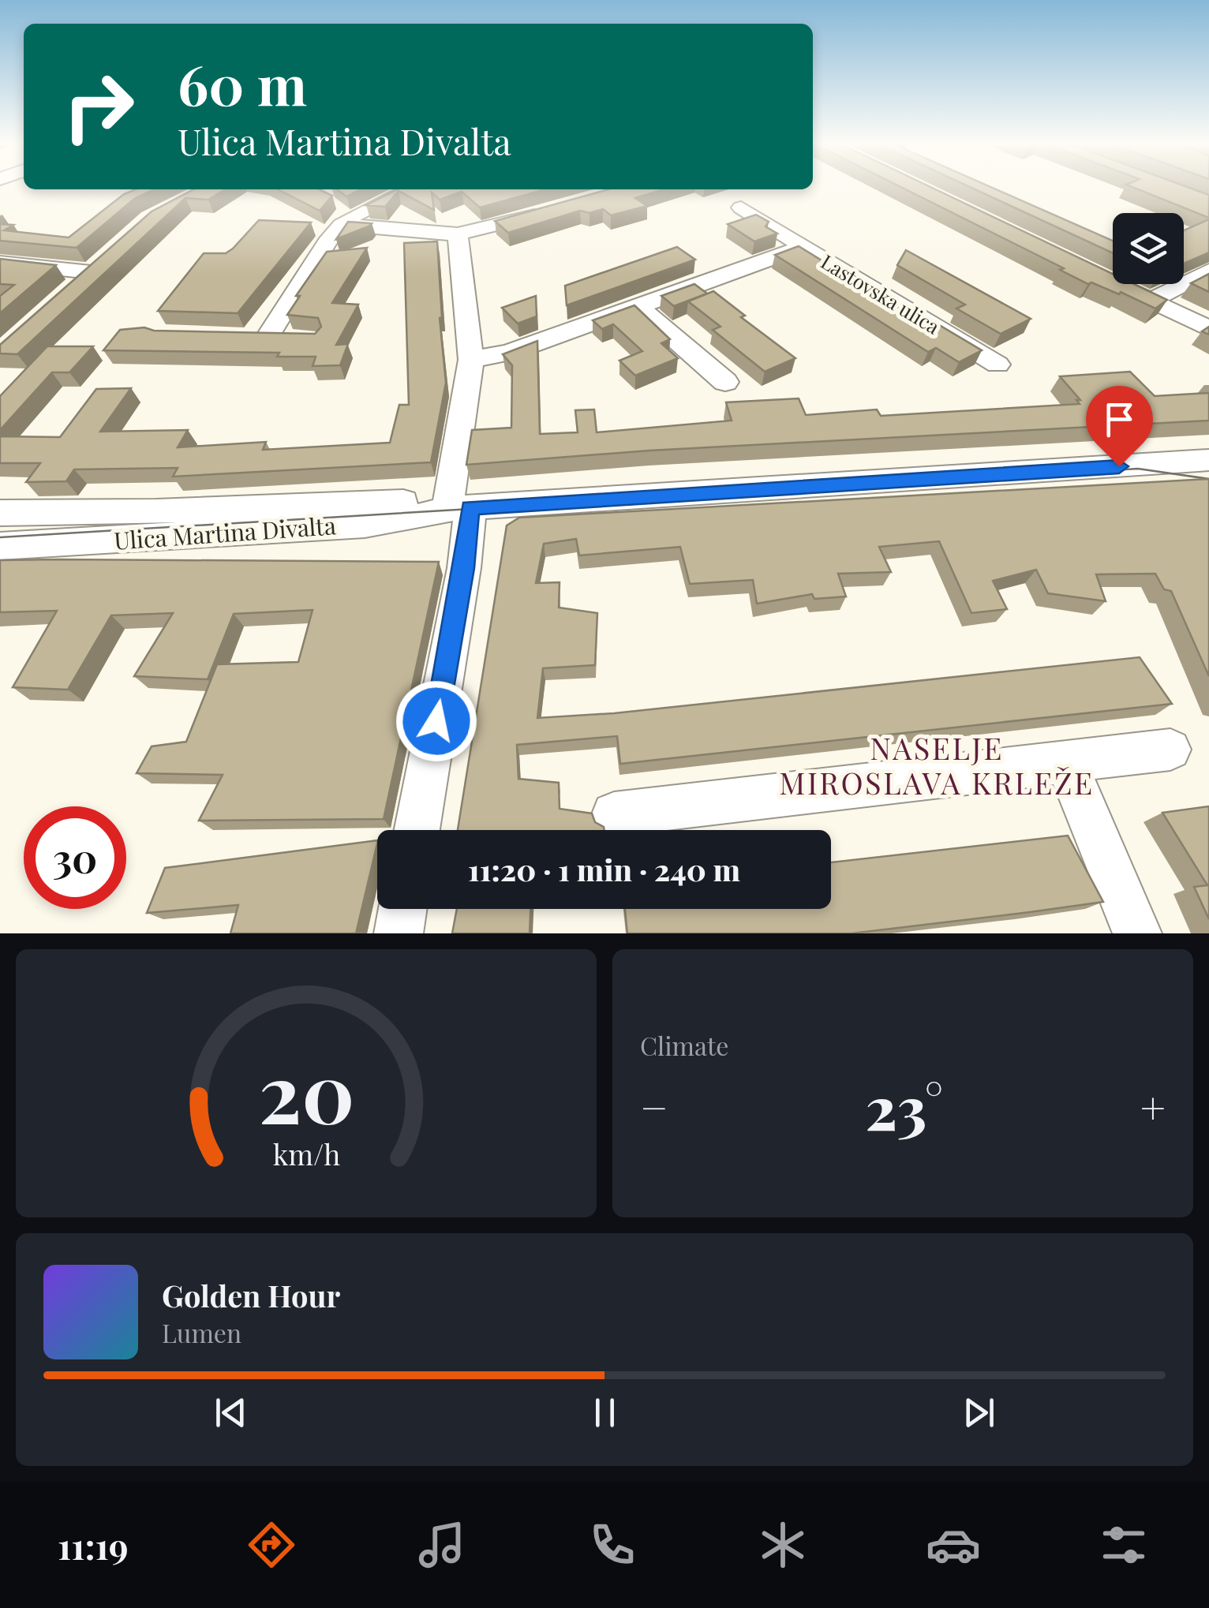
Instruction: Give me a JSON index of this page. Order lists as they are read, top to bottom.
{
  "streets": {
    "street": ["Lastovska ulica", "Ulica Martina Divalta"]
  },
  "districts": ["NASELJE MIROSLAVA KRLEŽE"],
  "page": {
    "turn": ["60 m", "Ulica Martina Divalta"],
    "limit": "30",
    "trip": "11:20 · 1 min · 240 m",
    "tile": "Climate",
    "heat": ["−", "23°", "+"],
    "song": ["Golden Hour", "Lumen"],
    "tabs": "11:19",
    "gauge": ["20", "km/h"]
  }
}
